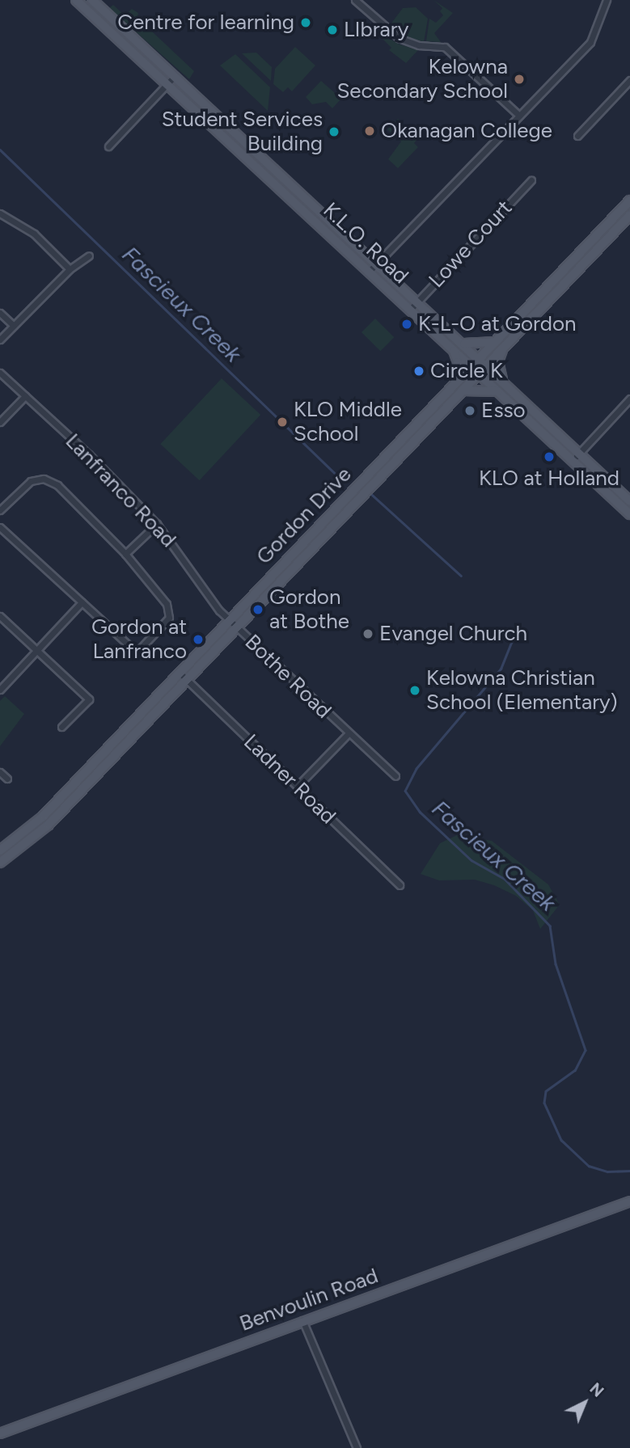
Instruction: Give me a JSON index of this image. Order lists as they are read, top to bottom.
{
  "streets": {
    "main road": ["K.L.O. Road", "Gordon Drive", "Benvoulin Road"],
    "street": [
      "Lowe Court",
      "Lanfranco Road",
      "Bothe Road",
      "Ladner Road"
    ]
  },
  "crossings": [
    ["K.L.O. Road", "Lowe Court"],
    ["K.L.O. Road", "Gordon Drive"],
    ["Lanfranco Road", "Gordon Drive"],
    ["Lanfranco Road", "Bothe Road"],
    ["Gordon Drive", "Bothe Road"],
    ["Gordon Drive", "Ladner Road"],
    ["Bothe Road", "Ladner Road"]
  ],
  "water": ["Fascieux Creek"],
  "places": [
    "Centre for learning",
    "LIbrary",
    "Kelowna Secondary School",
    "Okanagan College",
    "Student Services Building",
    "K-L-O at Gordon",
    "Circle K",
    "Esso",
    "KLO Middle School",
    "KLO at Holland",
    "Gordon at Bothe",
    "Evangel Church",
    "Gordon at Lanfranco",
    "Kelowna Christian School (Elementary)"
  ],
  "north": "top right"
}
